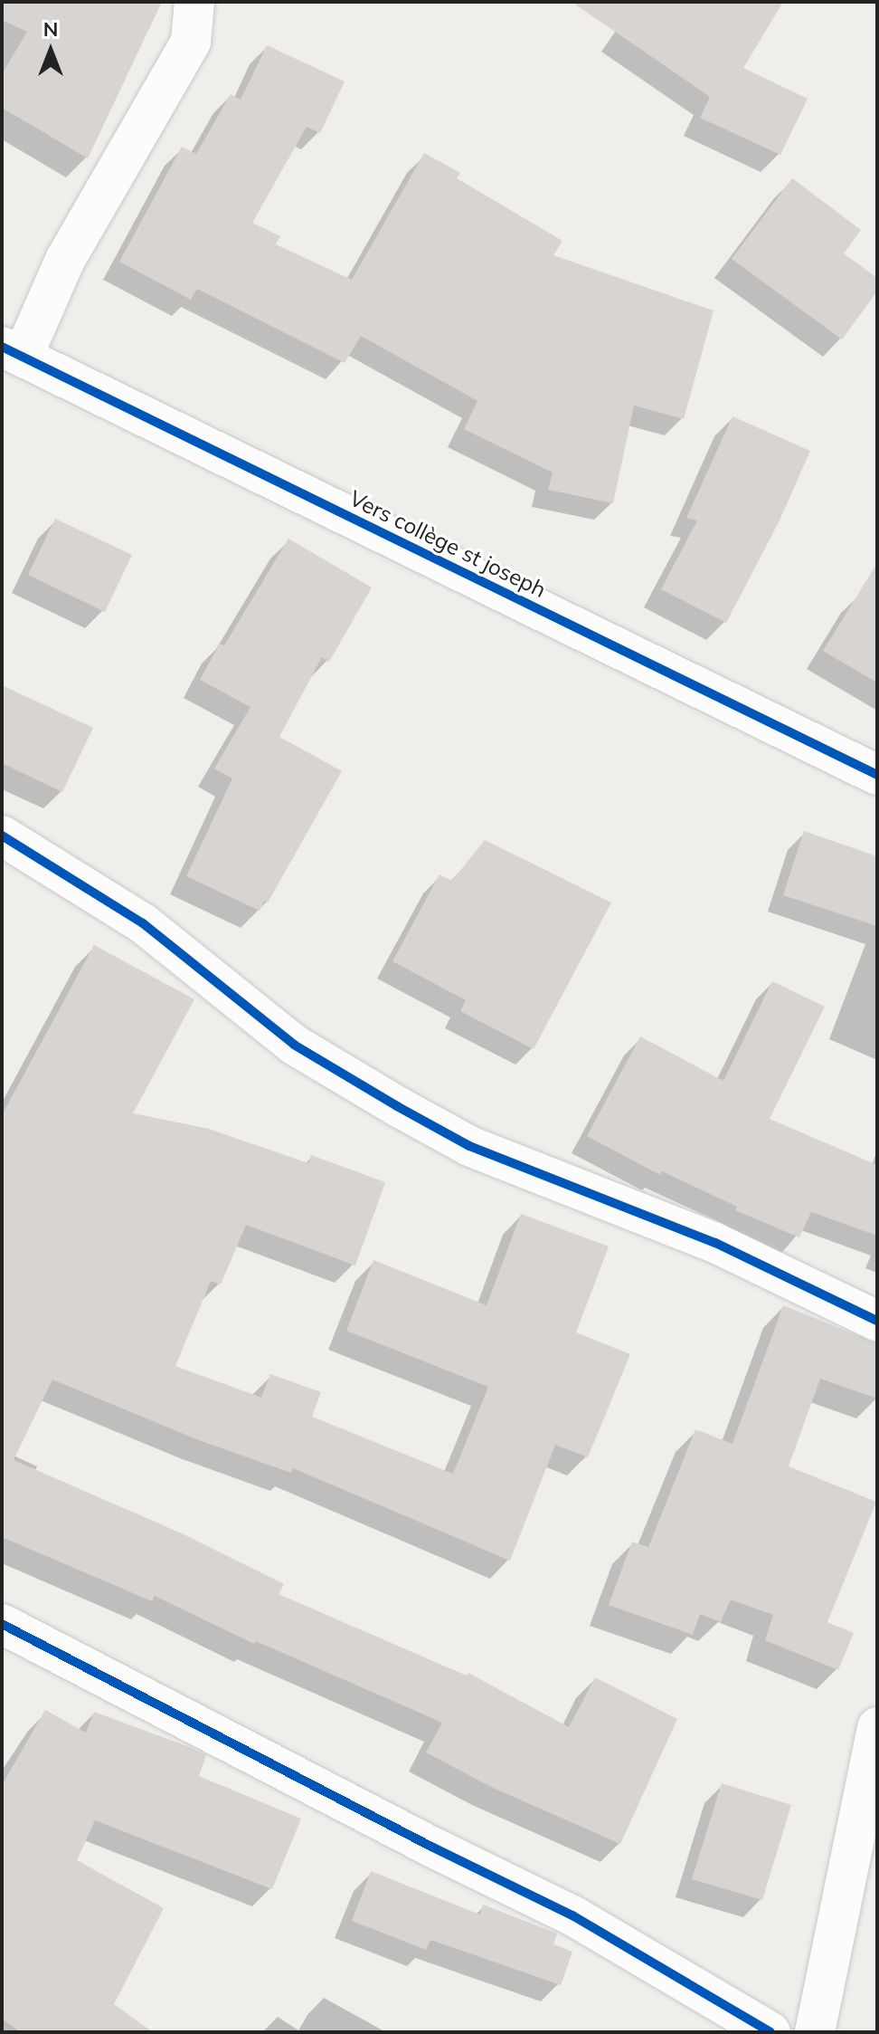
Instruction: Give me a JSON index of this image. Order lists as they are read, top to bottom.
{
  "streets": {
    "street": ["Vers collège st joseph"]
  },
  "north": "top"
}
